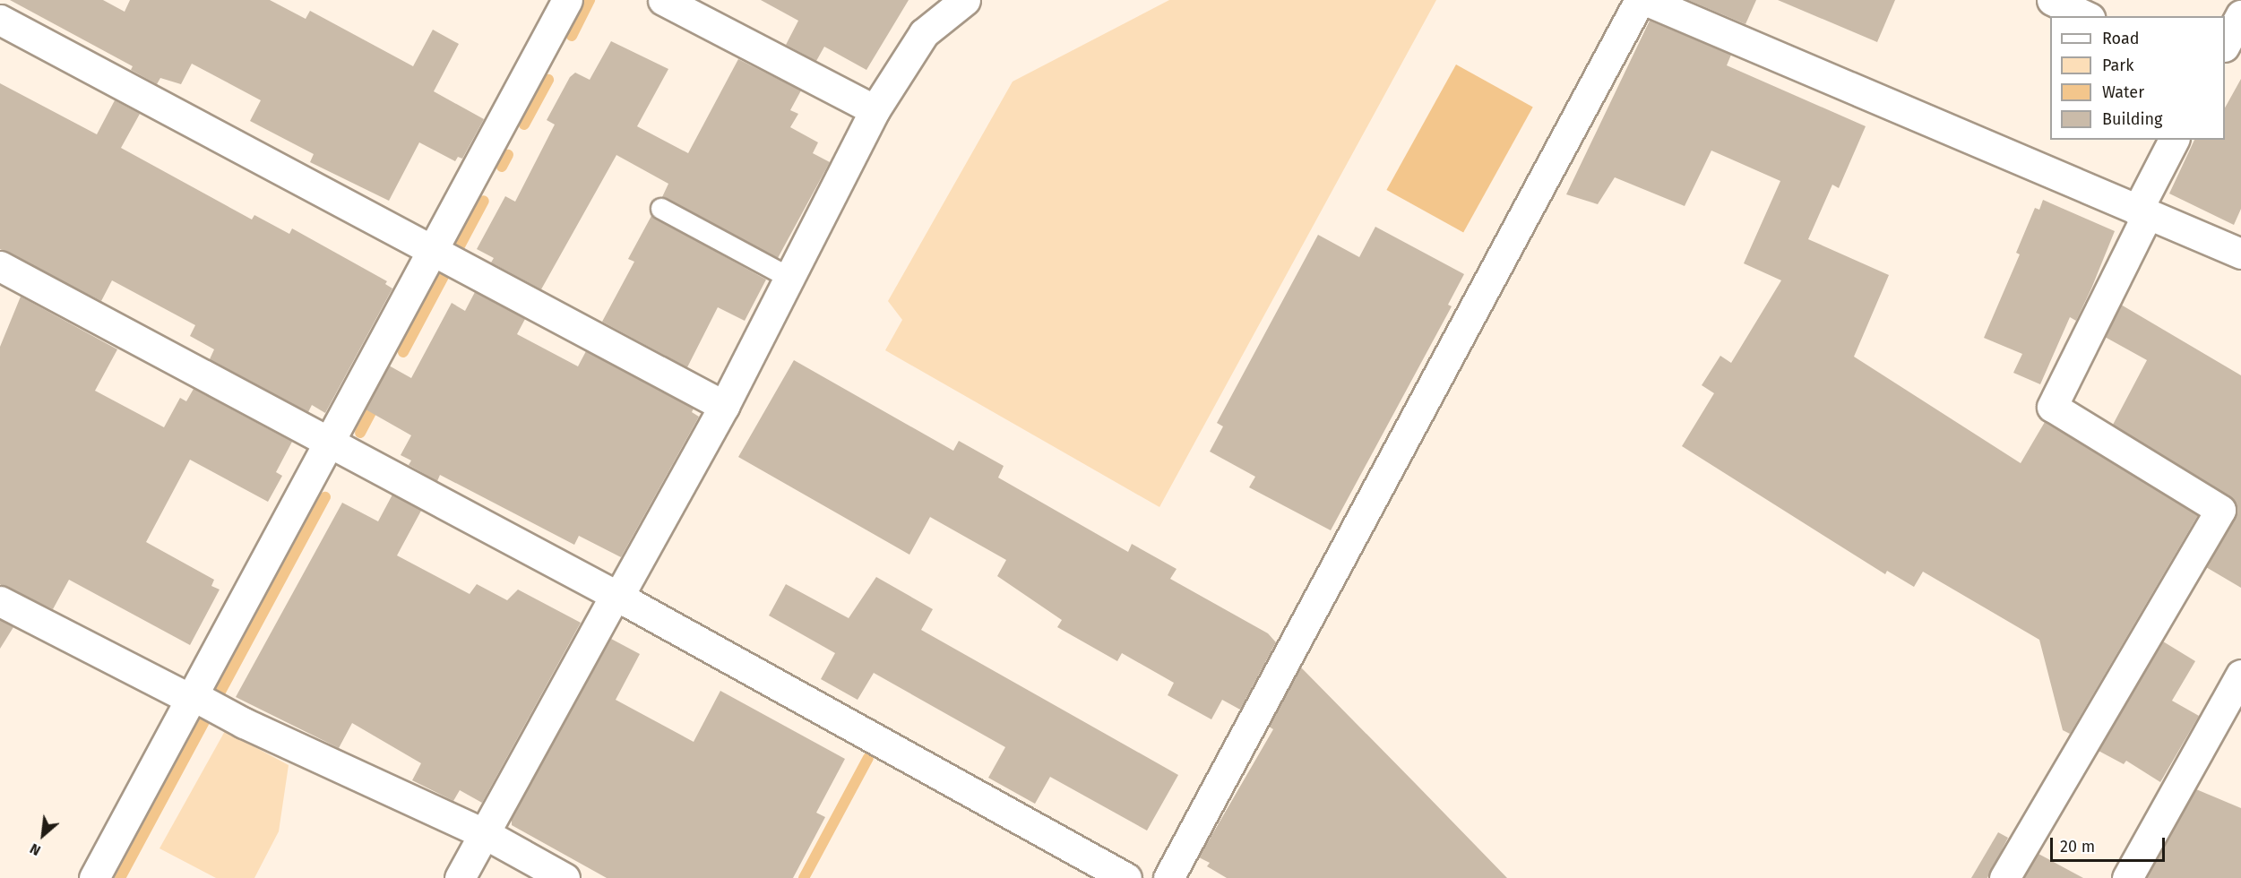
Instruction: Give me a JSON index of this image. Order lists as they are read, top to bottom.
{
  "legend": [
    "Road",
    "Park",
    "Water",
    "Building"
  ],
  "scale_bar": "20 m",
  "north": "bottom left"
}
